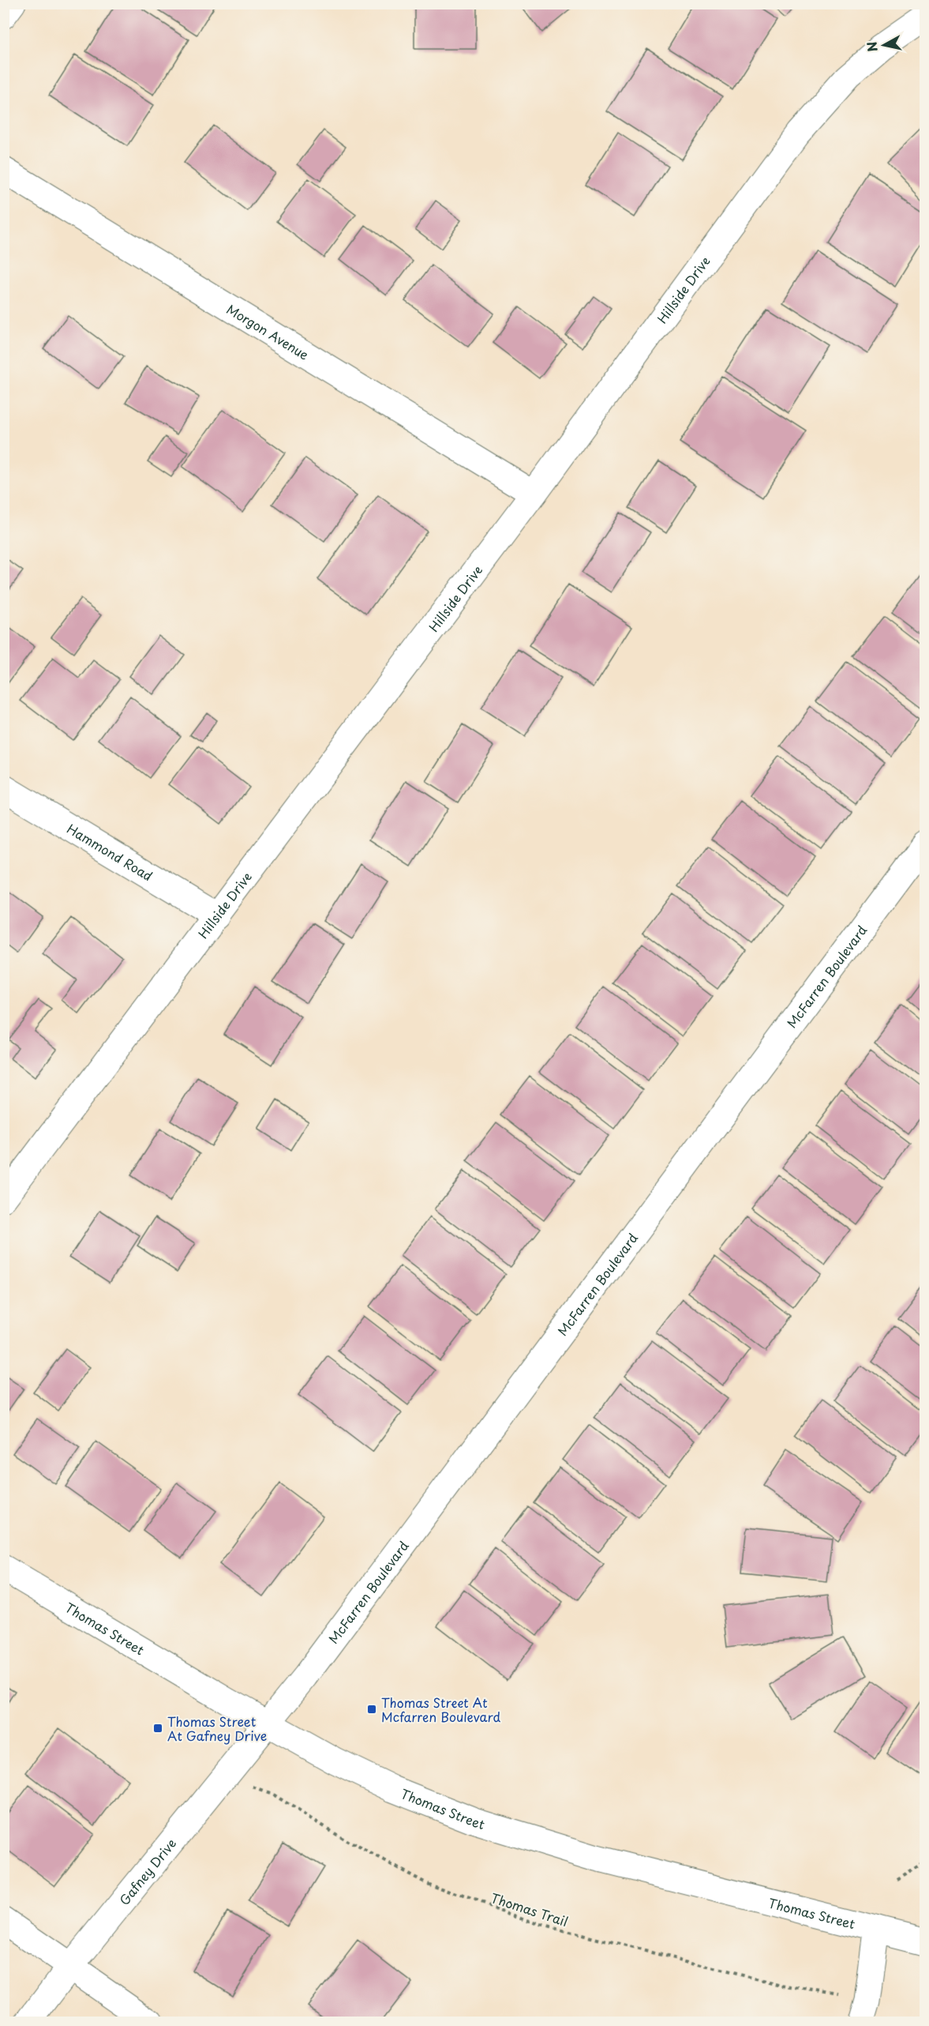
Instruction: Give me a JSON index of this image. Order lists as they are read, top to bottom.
{
  "streets": {
    "street": [
      "Hillside Drive",
      "Morgon Avenue",
      "Hammond Road",
      "McFarren Boulevard",
      "Thomas Street",
      "Gafney Drive"
    ],
    "path": ["Thomas Trail"]
  },
  "crossings": [
    ["Hillside Drive", "Morgon Avenue"],
    ["Hillside Drive", "Hammond Road"],
    ["McFarren Boulevard", "Thomas Street"],
    ["McFarren Boulevard", "Gafney Drive"],
    ["Thomas Street", "Gafney Drive"]
  ],
  "places": {
    "transit": ["Thomas Street At Mcfarren Boulevard", "Thomas Street At Gafney Drive"]
  },
  "north": "left"
}
